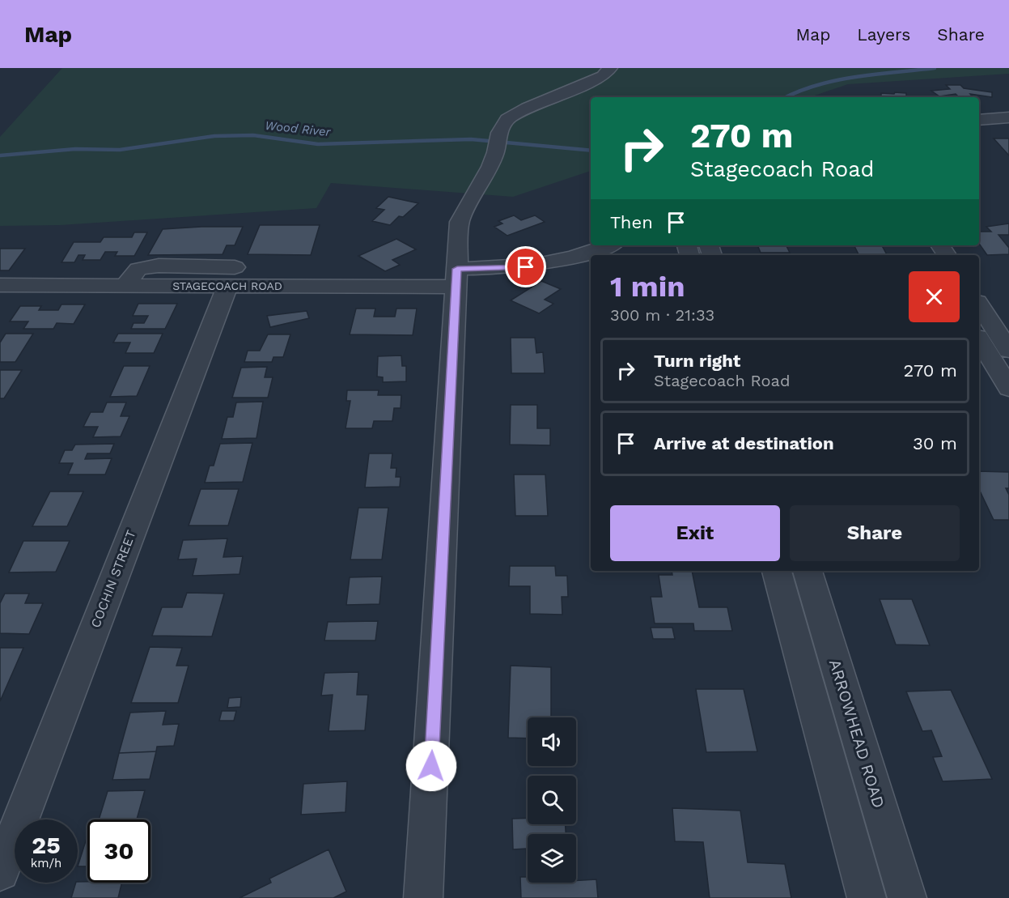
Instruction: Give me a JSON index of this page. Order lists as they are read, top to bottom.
{
  "streets": {
    "street": ["STAGECOACH ROAD", "COCHIN STREET", "ARROWHEAD ROAD"]
  },
  "crossings": [
    ["STAGECOACH ROAD", "COCHIN STREET"]
  ],
  "water": ["Wood River"],
  "page": {
    "header": "Map",
    "nav": ["Map", "Layers", "Share"],
    "turn": ["270 m", "Stagecoach Road"],
    "then": "Then",
    "heading": ["1 min", "300 m · 21:33"],
    "list": [
      {
        "name": "Turn right",
        "note": "Stagecoach Road",
        "value": "270 m"
      },
      {
        "name": "Arrive at destination",
        "value": "30 m"
      }
    ],
    "buttons": ["Exit", "Share"],
    "speed": "25 km/h",
    "limit": "30"
  }
}
